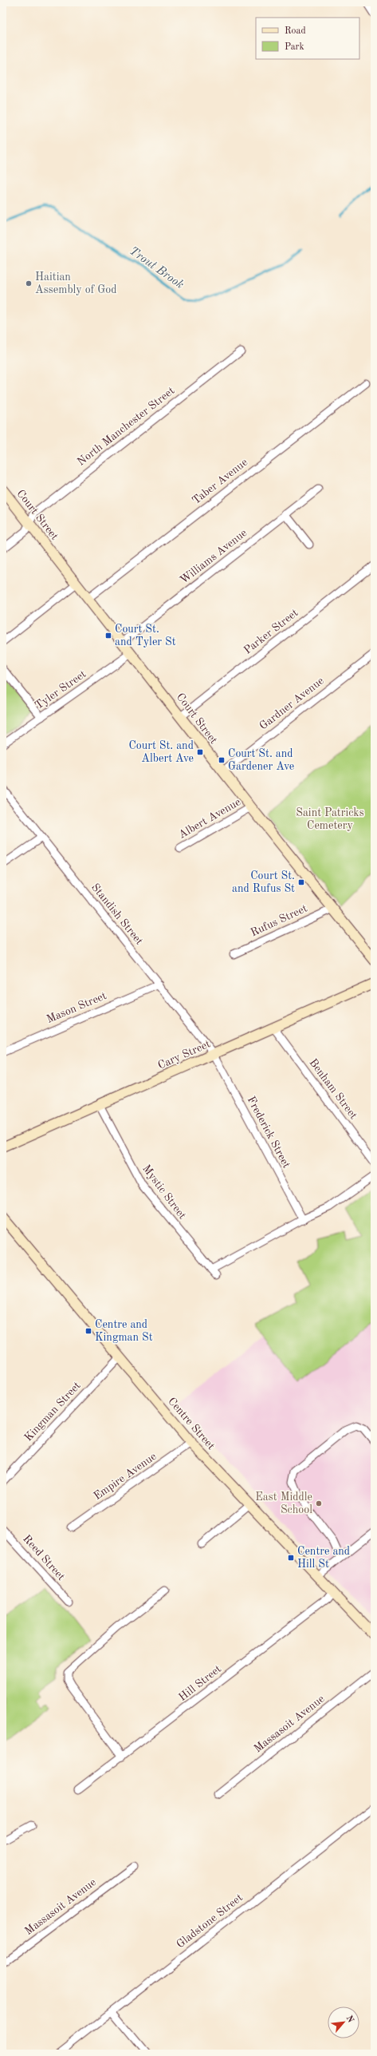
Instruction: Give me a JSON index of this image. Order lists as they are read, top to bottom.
{
  "streets": {
    "main road": ["Court Street", "Cary Street", "Centre Street"],
    "street": [
      "North Manchester Street",
      "Taber Avenue",
      "Williams Avenue",
      "Parker Street",
      "Tyler Street",
      "Gardner Avenue",
      "Albert Avenue",
      "Standish Street",
      "Rufus Street",
      "Mason Street",
      "Benham Street",
      "Frederick Street",
      "Mystic Street",
      "Kingman Street",
      "Empire Avenue",
      "Reed Street",
      "Hill Street",
      "Massasoit Avenue",
      "Gladstone Street"
    ]
  },
  "crossings": [
    ["North Manchester Street", "Court Street"],
    ["Taber Avenue", "Court Street"],
    ["Court Street", "Williams Avenue"],
    ["Court Street", "Parker Street"],
    ["Court Street", "Tyler Street"],
    ["Court Street", "Gardner Avenue"],
    ["Court Street", "Albert Avenue"],
    ["Court Street", "Rufus Street"],
    ["Standish Street", "Mason Street"],
    ["Standish Street", "Cary Street"],
    ["Standish Street", "Frederick Street"],
    ["Cary Street", "Benham Street"],
    ["Cary Street", "Frederick Street"],
    ["Cary Street", "Mystic Street"],
    ["Kingman Street", "Centre Street"],
    ["Centre Street", "Empire Avenue"],
    ["Centre Street", "Hill Street"]
  ],
  "water": ["Trout Brook"],
  "parks": ["Saint Patricks Cemetery"],
  "places": {
    "other": ["Haitian Assembly of God", "East Middle School"],
    "transit": [
      "Court St. and Tyler St",
      "Court St. and Albert Ave",
      "Court St. and Gardener Ave",
      "Court St. and Rufus St",
      "Centre and Kingman St",
      "Centre and Hill St"
    ]
  },
  "legend": ["Road", "Park"],
  "north": "top right"
}
